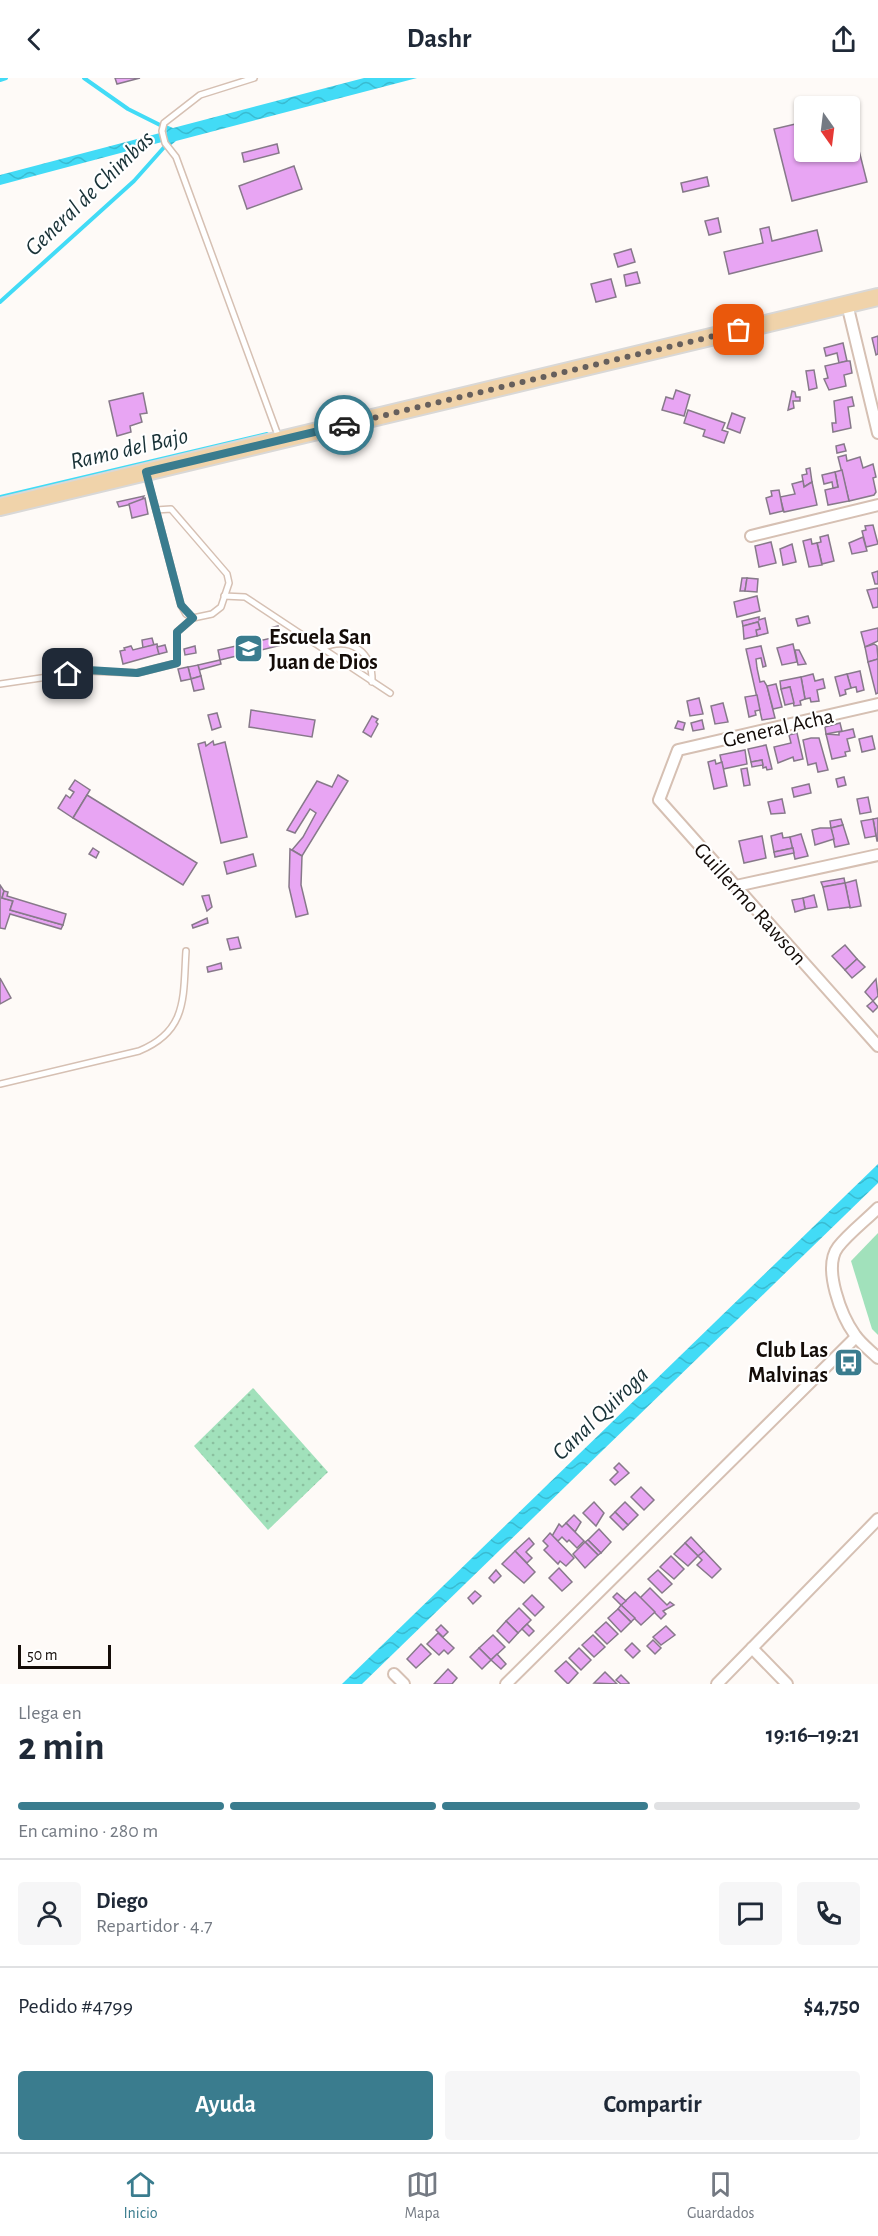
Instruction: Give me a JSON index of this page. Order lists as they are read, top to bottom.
{
  "streets": {
    "street": ["General Acha", "Guillermo Rawson"]
  },
  "crossings": [
    ["General Acha", "Guillermo Rawson"]
  ],
  "water": ["General de Chimbas", "Ramo del Bajo", "Canal Quiroga"],
  "places": {
    "school or university": ["Escuela San Juan de Dios"],
    "bus stop": ["Club Las Malvinas"]
  },
  "scale_bar": "50 m",
  "north": "bottom",
  "page": {
    "header": "Dashr",
    "scale": "50 m",
    "heading": ["2 min", "Llega en", "19:16–19:21"],
    "panel": [
      "Diego",
      "Repartidor · 4.7",
      "Pedido #4799",
      "$4,750"
    ],
    "bar": "En camino · 280 m",
    "buttons": ["Ayuda", "Compartir"],
    "tabs": ["Inicio", "Mapa", "Guardados"]
  }
}
